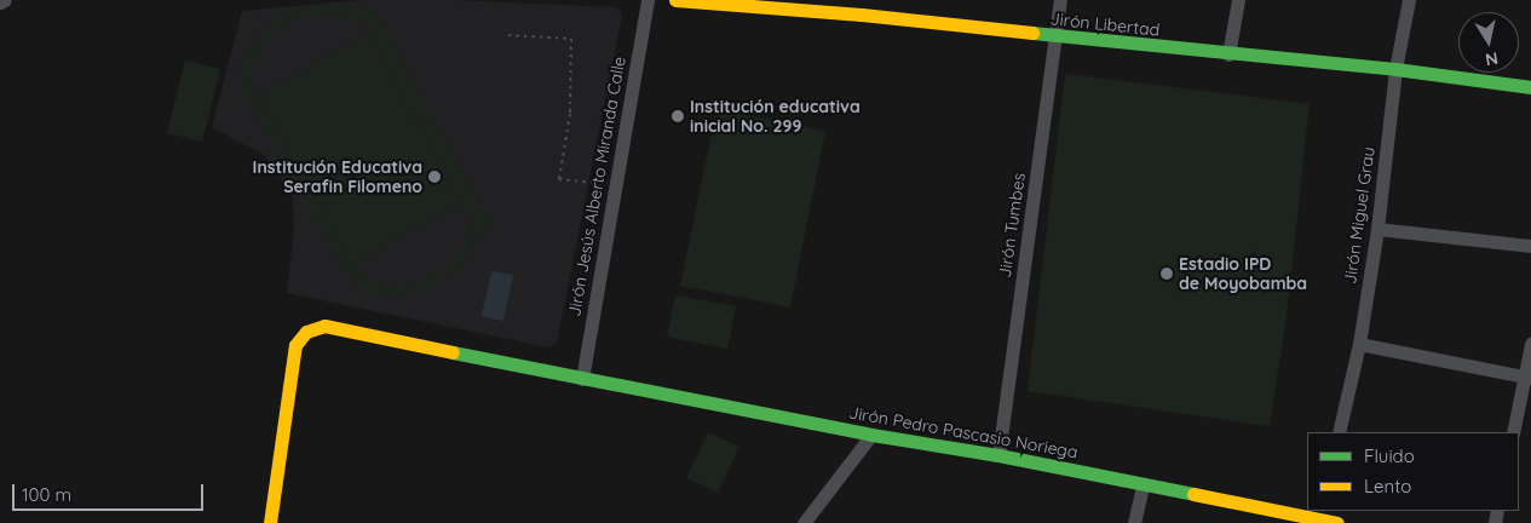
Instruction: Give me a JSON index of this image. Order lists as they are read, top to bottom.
{
  "streets": {
    "street": [
      "Jirón Libertad",
      "Jirón Jesús Alberto Miranda Calle",
      "Jirón Miguel Grau",
      "Jirón Tumbes",
      "Jirón Pedro Pascasio Noriega"
    ]
  },
  "crossings": [
    ["Jirón Libertad", "Jirón Miguel Grau"],
    ["Jirón Libertad", "Jirón Tumbes"],
    ["Jirón Jesús Alberto Miranda Calle", "Jirón Pedro Pascasio Noriega"],
    ["Jirón Tumbes", "Jirón Pedro Pascasio Noriega"]
  ],
  "places": ["Institución educativa inicial No. 299", "Institución Educativa Serafin Filomeno", "Estadio IPD de Moyobamba"],
  "legend": ["Fluido", "Lento"],
  "scale_bar": "100 m",
  "north": "bottom"
}
